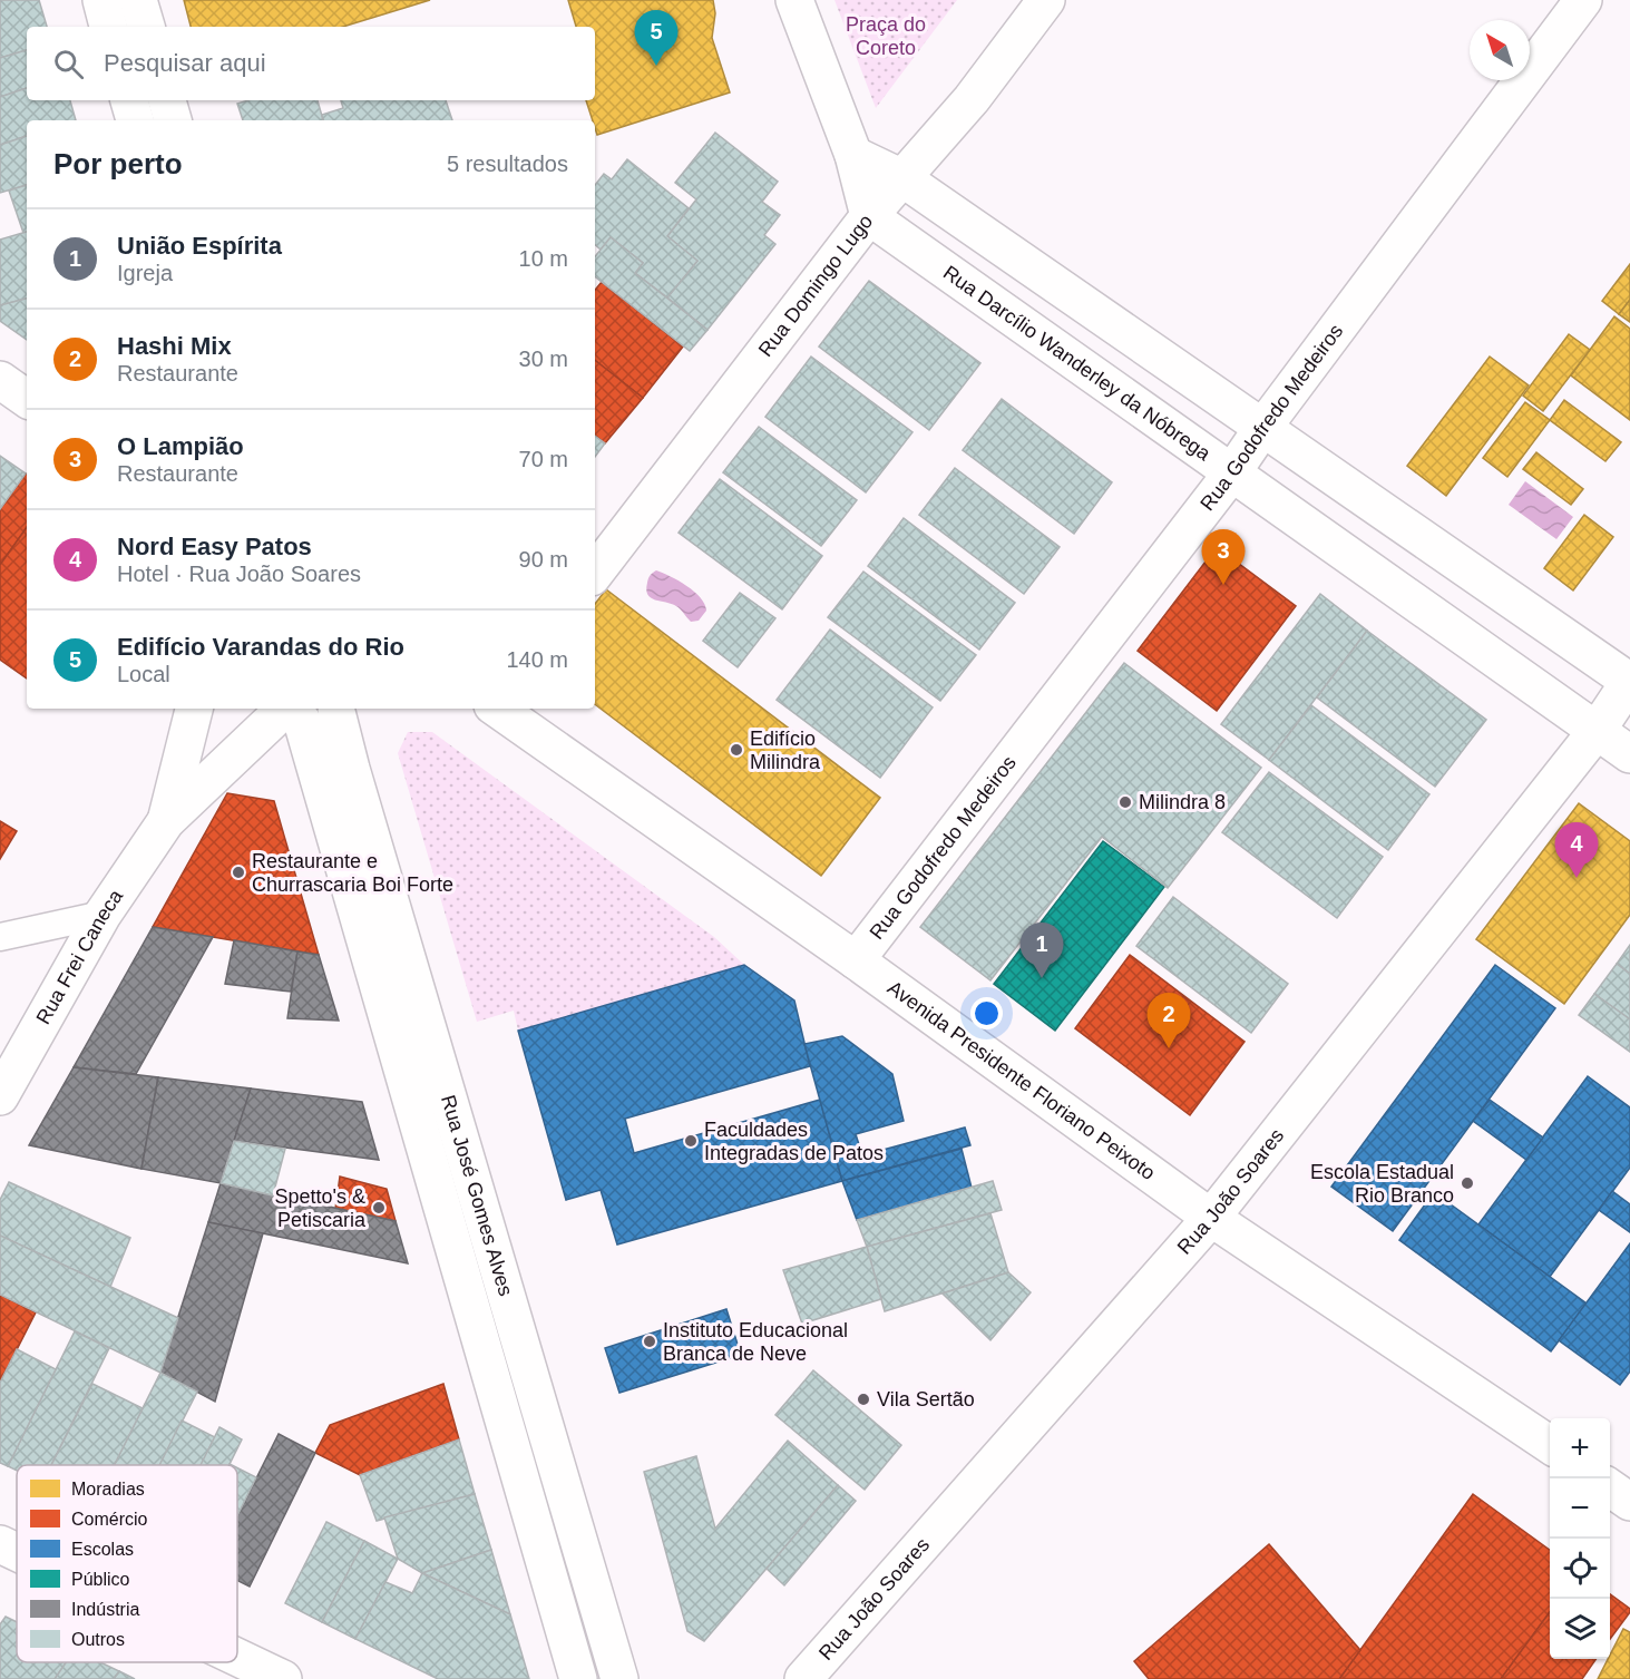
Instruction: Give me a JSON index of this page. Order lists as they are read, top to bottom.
{
  "streets": {
    "street": [
      "Rua Domingo Lugo",
      "Rua Darcílio Wanderley da Nóbrega",
      "Rua Godofredo Medeiros",
      "Rua Frei Caneca",
      "Avenida Presidente Floriano Peixoto",
      "Rua João Soares",
      "Rua José Gomes Alves"
    ]
  },
  "crossings": [
    ["Rua Domingo Lugo", "Rua Darcílio Wanderley da Nóbrega"],
    ["Rua Darcílio Wanderley da Nóbrega", "Rua Godofredo Medeiros"],
    ["Rua Darcílio Wanderley da Nóbrega", "Rua João Soares"],
    ["Rua Godofredo Medeiros", "Avenida Presidente Floriano Peixoto"],
    ["Rua Frei Caneca", "Rua José Gomes Alves"],
    ["Avenida Presidente Floriano Peixoto", "Rua João Soares"]
  ],
  "parks": ["Praça do Coreto"],
  "places": [
    "Edifício Milindra",
    "Milindra 8",
    "Restaurante e Churrascaria Boi Forte",
    "Faculdades Integradas de Patos",
    "Escola Estadual Rio Branco",
    "Spetto's & Petiscaria",
    "Instituto Educacional Branca de Neve",
    "Vila Sertão"
  ],
  "legend": [
    "Moradias",
    "Comércio",
    "Escolas",
    "Público",
    "Indústria",
    "Outros"
  ],
  "north": "top left",
  "page": {
    "pins": [
      "5",
      "3",
      "4",
      "1",
      "2"
    ],
    "search": "Pesquisar aqui",
    "heading": ["Por perto", "5 resultados"],
    "list": [
      {
        "mark": "1",
        "name": "União Espírita",
        "note": "Igreja",
        "value": "10 m"
      },
      {
        "mark": "2",
        "name": "Hashi Mix",
        "note": "Restaurante",
        "value": "30 m"
      },
      {
        "mark": "3",
        "name": "O Lampião",
        "note": "Restaurante",
        "value": "70 m"
      },
      {
        "mark": "4",
        "name": "Nord Easy Patos",
        "note": "Hotel · Rua João Soares",
        "value": "90 m"
      },
      {
        "mark": "5",
        "name": "Edifício Varandas do Rio",
        "note": "Local",
        "value": "140 m"
      }
    ],
    "map_buttons": ["+", "−"]
  }
}
